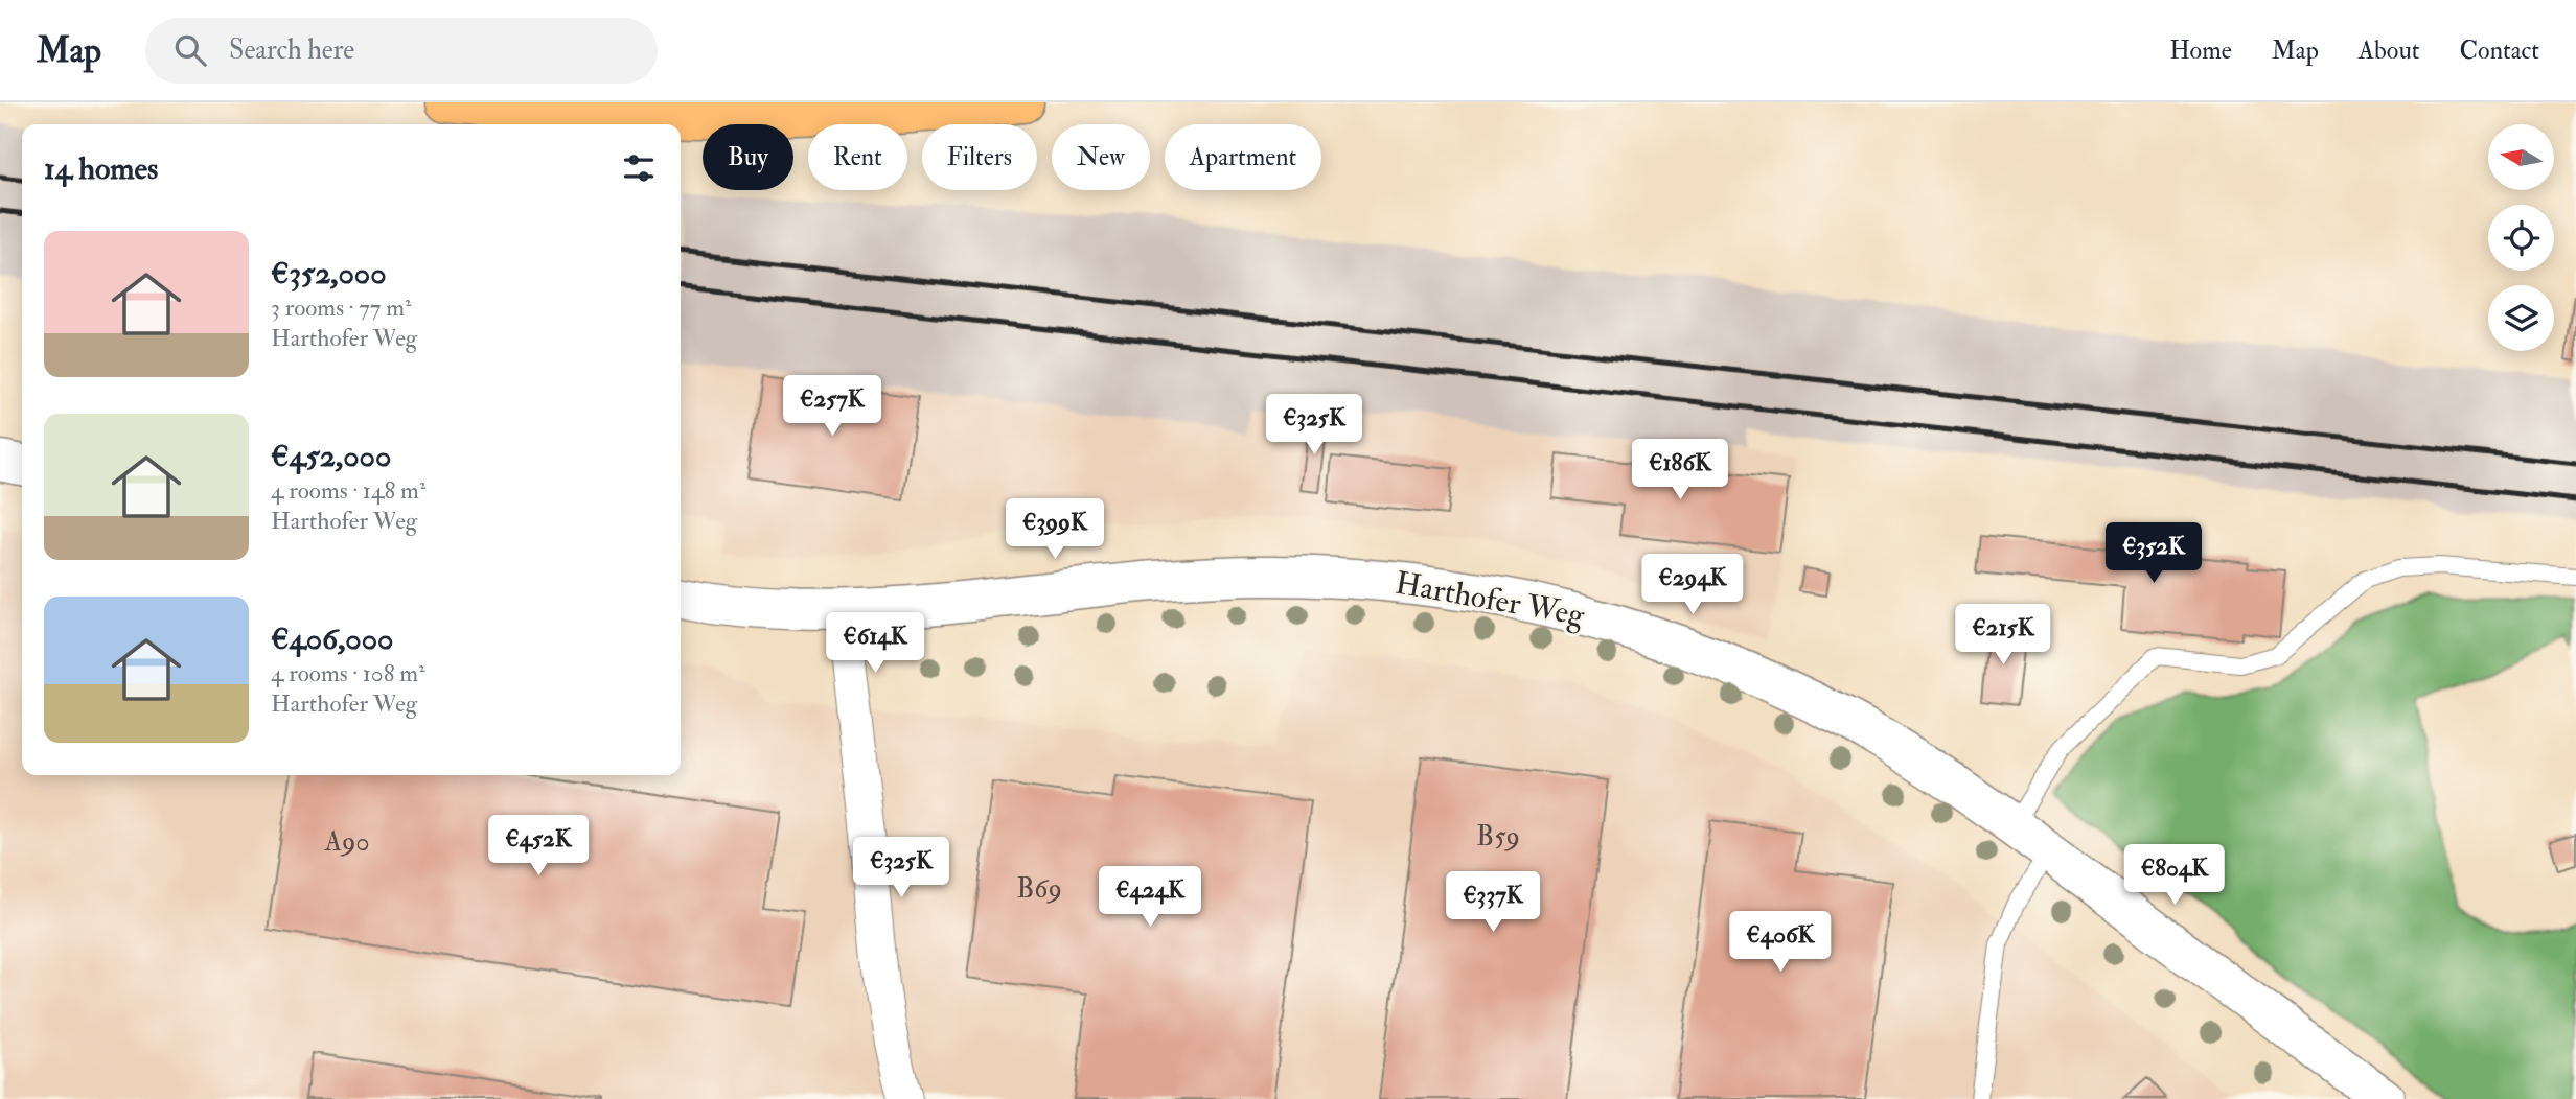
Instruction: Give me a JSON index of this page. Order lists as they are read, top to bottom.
{
  "streets": {
    "street": ["Harthofer Weg"]
  },
  "house_numbers": ["B59", "A90", "B69"],
  "north": "left",
  "page": {
    "header": "Map",
    "search": "Search here",
    "nav": [
      "Home",
      "Map",
      "About",
      "Contact"
    ],
    "chip": [
      "Buy",
      "Rent",
      "Filters",
      "New",
      "Apartment"
    ],
    "heading": "14 homes",
    "list": [
      {
        "name": "€352,000",
        "note": "3 rooms · 77 m² · Harthofer Weg"
      },
      {
        "name": "€452,000",
        "note": "4 rooms · 148 m² · Harthofer Weg"
      },
      {
        "name": "€406,000",
        "note": "4 rooms · 108 m² · Harthofer Weg"
      }
    ],
    "price": [
      "€257K",
      "€325K",
      "€186K",
      "€399K",
      "€352K",
      "€294K",
      "€215K",
      "€614K",
      "€452K",
      "€325K",
      "€804K",
      "€424K",
      "€337K",
      "€406K"
    ]
  }
}
